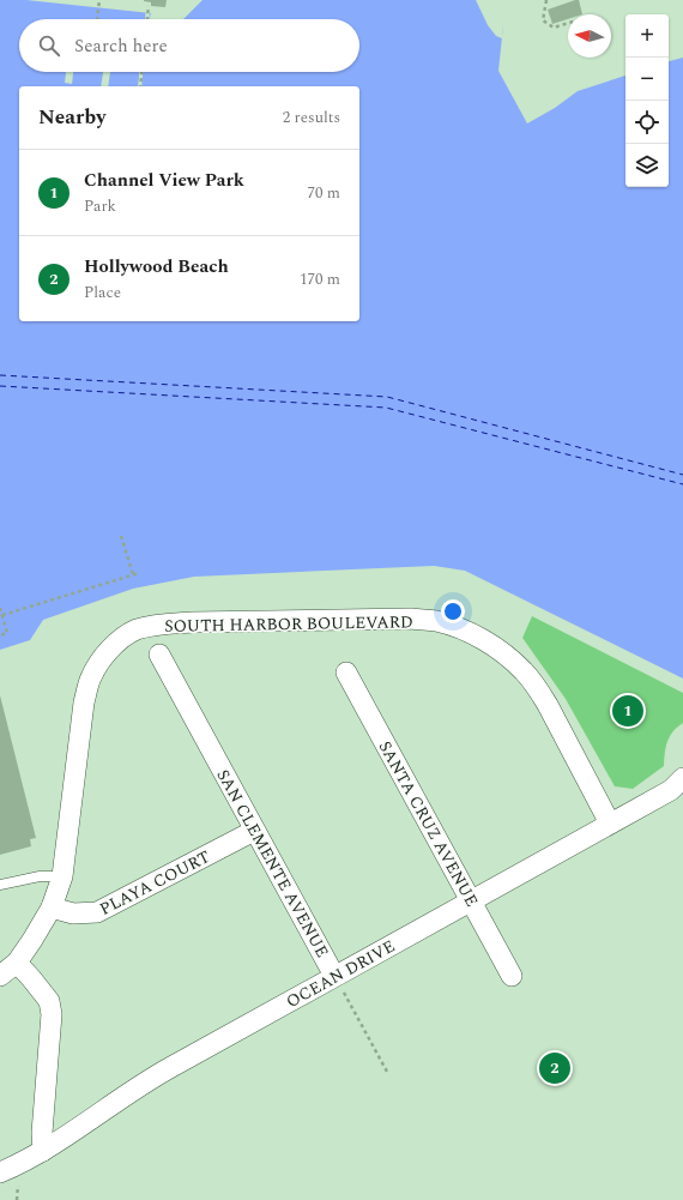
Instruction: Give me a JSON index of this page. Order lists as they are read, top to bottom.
{
  "streets": {
    "street": [
      "SOUTH HARBOR BOULEVARD",
      "SANTA CRUZ AVENUE",
      "SAN CLEMENTE AVENUE",
      "PLAYA COURT",
      "OCEAN DRIVE"
    ]
  },
  "crossings": [
    ["SOUTH HARBOR BOULEVARD", "PLAYA COURT"],
    ["SOUTH HARBOR BOULEVARD", "OCEAN DRIVE"],
    ["SANTA CRUZ AVENUE", "OCEAN DRIVE"],
    ["SAN CLEMENTE AVENUE", "PLAYA COURT"],
    ["SAN CLEMENTE AVENUE", "OCEAN DRIVE"]
  ],
  "north": "left",
  "page": {
    "map_buttons": ["+", "−"],
    "search": "Search here",
    "heading": ["Nearby", "2 results"],
    "list": [
      {
        "mark": "1",
        "name": "Channel View Park",
        "note": "Park",
        "value": "70 m"
      },
      {
        "mark": "2",
        "name": "Hollywood Beach",
        "note": "Place",
        "value": "170 m"
      }
    ],
    "pins": ["1", "2"]
  }
}
